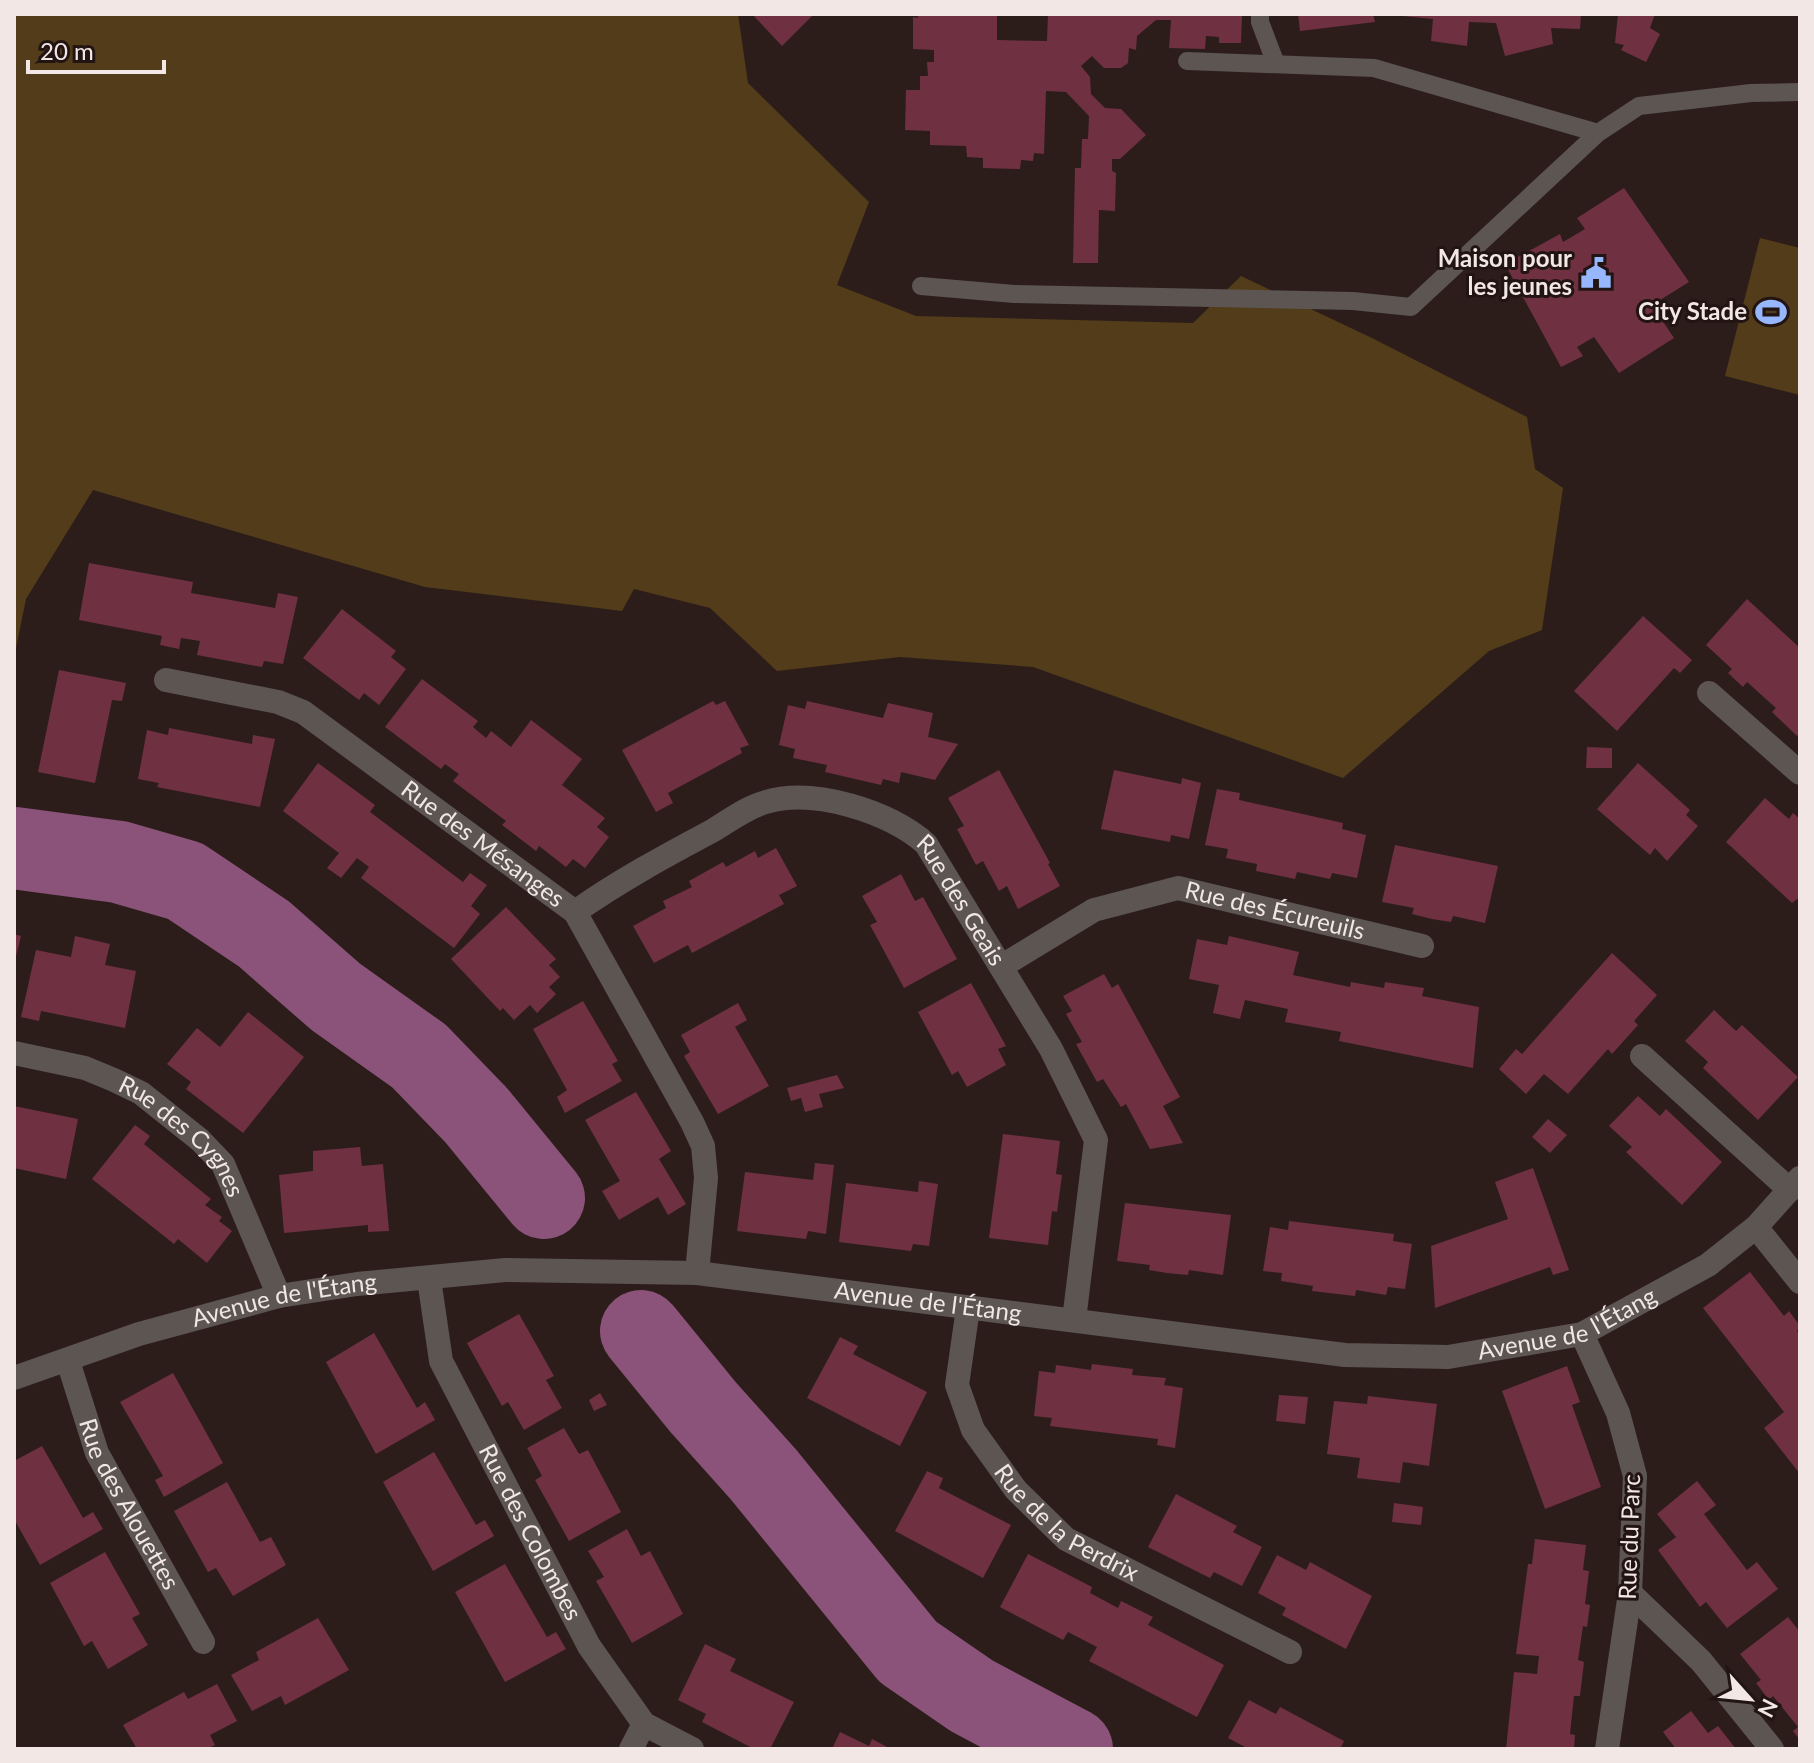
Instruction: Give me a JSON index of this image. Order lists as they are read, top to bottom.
{
  "streets": {
    "street": [
      "Rue des Mésanges",
      "Rue des Geais",
      "Rue des Écureuils",
      "Rue des Cygnes",
      "Avenue de l'Étang",
      "Rue des Alouettes",
      "Rue de la Perdrix",
      "Rue des Colombes",
      "Rue du Parc"
    ]
  },
  "crossings": [
    ["Rue des Mésanges", "Rue des Geais"],
    ["Rue des Mésanges", "Avenue de l'Étang"],
    ["Rue des Geais", "Rue des Écureuils"],
    ["Rue des Geais", "Avenue de l'Étang"],
    ["Rue des Cygnes", "Avenue de l'Étang"],
    ["Avenue de l'Étang", "Rue des Alouettes"],
    ["Avenue de l'Étang", "Rue de la Perdrix"],
    ["Avenue de l'Étang", "Rue des Colombes"],
    ["Avenue de l'Étang", "Rue du Parc"]
  ],
  "places": {
    "public building": ["Maison pour les jeunes"],
    "sports": ["City Stade"]
  },
  "scale_bar": "20 m",
  "north": "bottom right"
}
